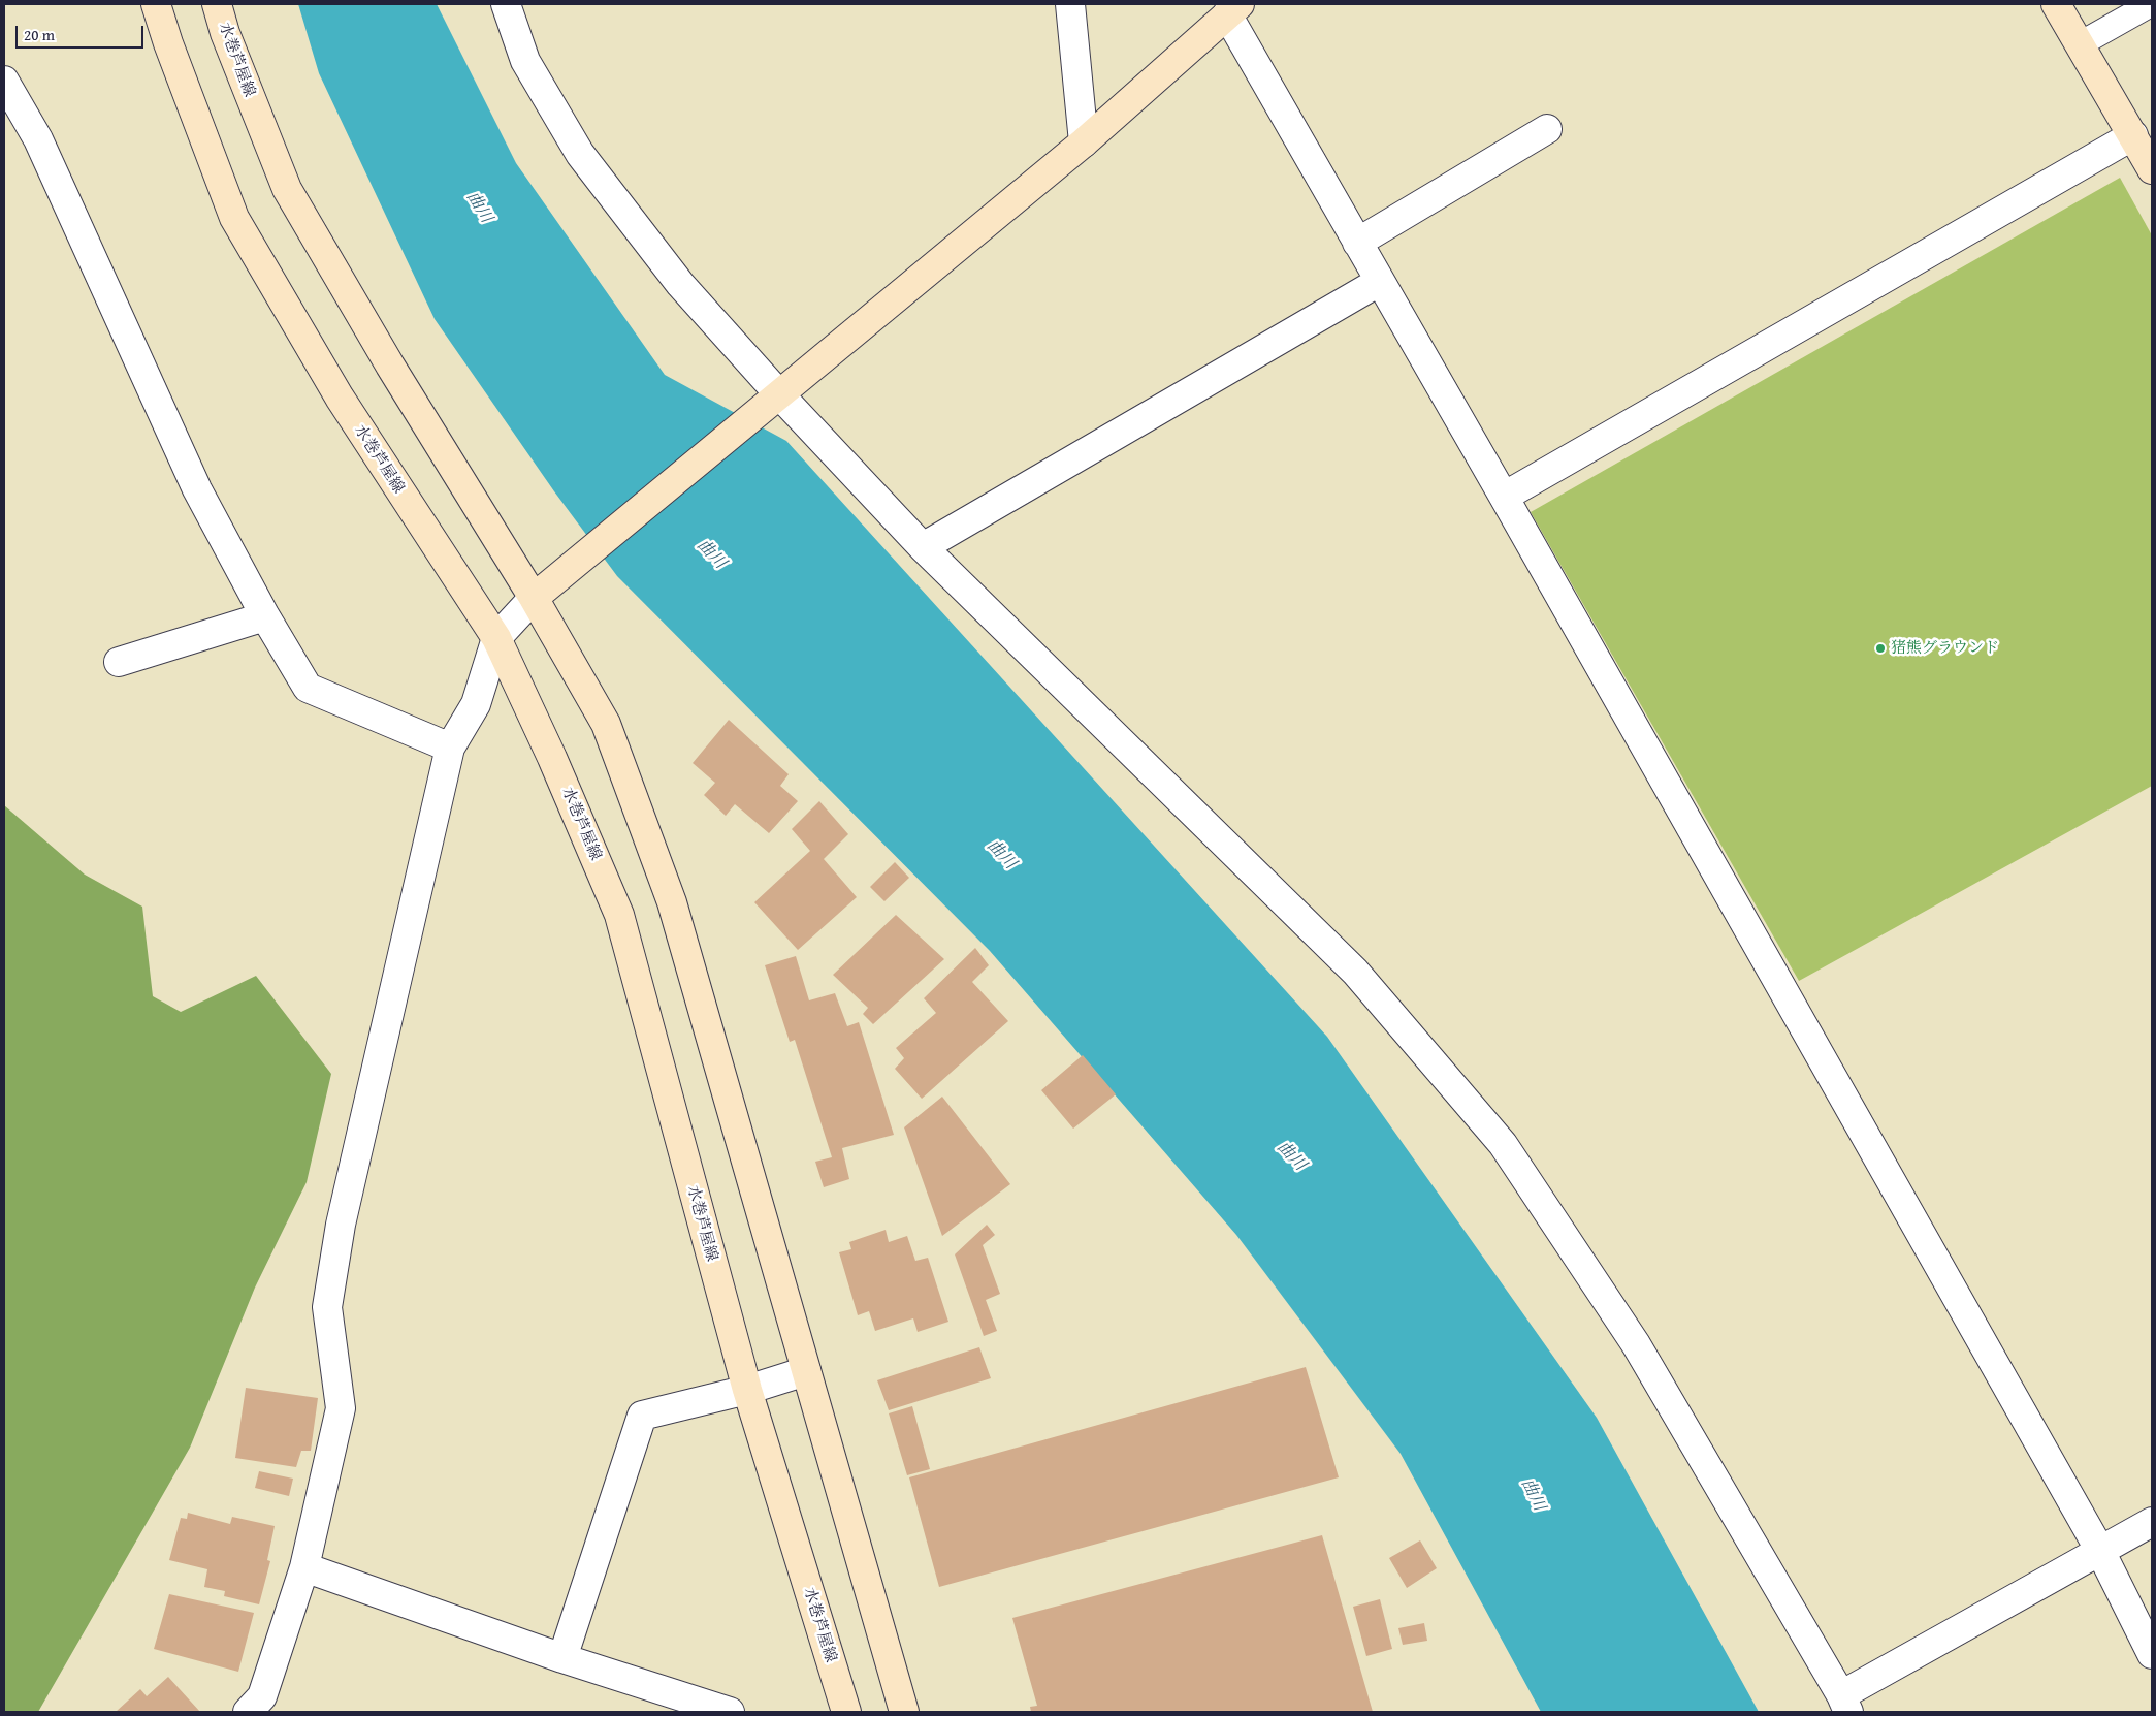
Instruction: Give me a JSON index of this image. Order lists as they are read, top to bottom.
{
  "streets": {
    "main road": ["水巻芦屋線"]
  },
  "water": ["曲川"],
  "places": ["猪熊グラウンド"],
  "scale_bar": "20 m"
}
